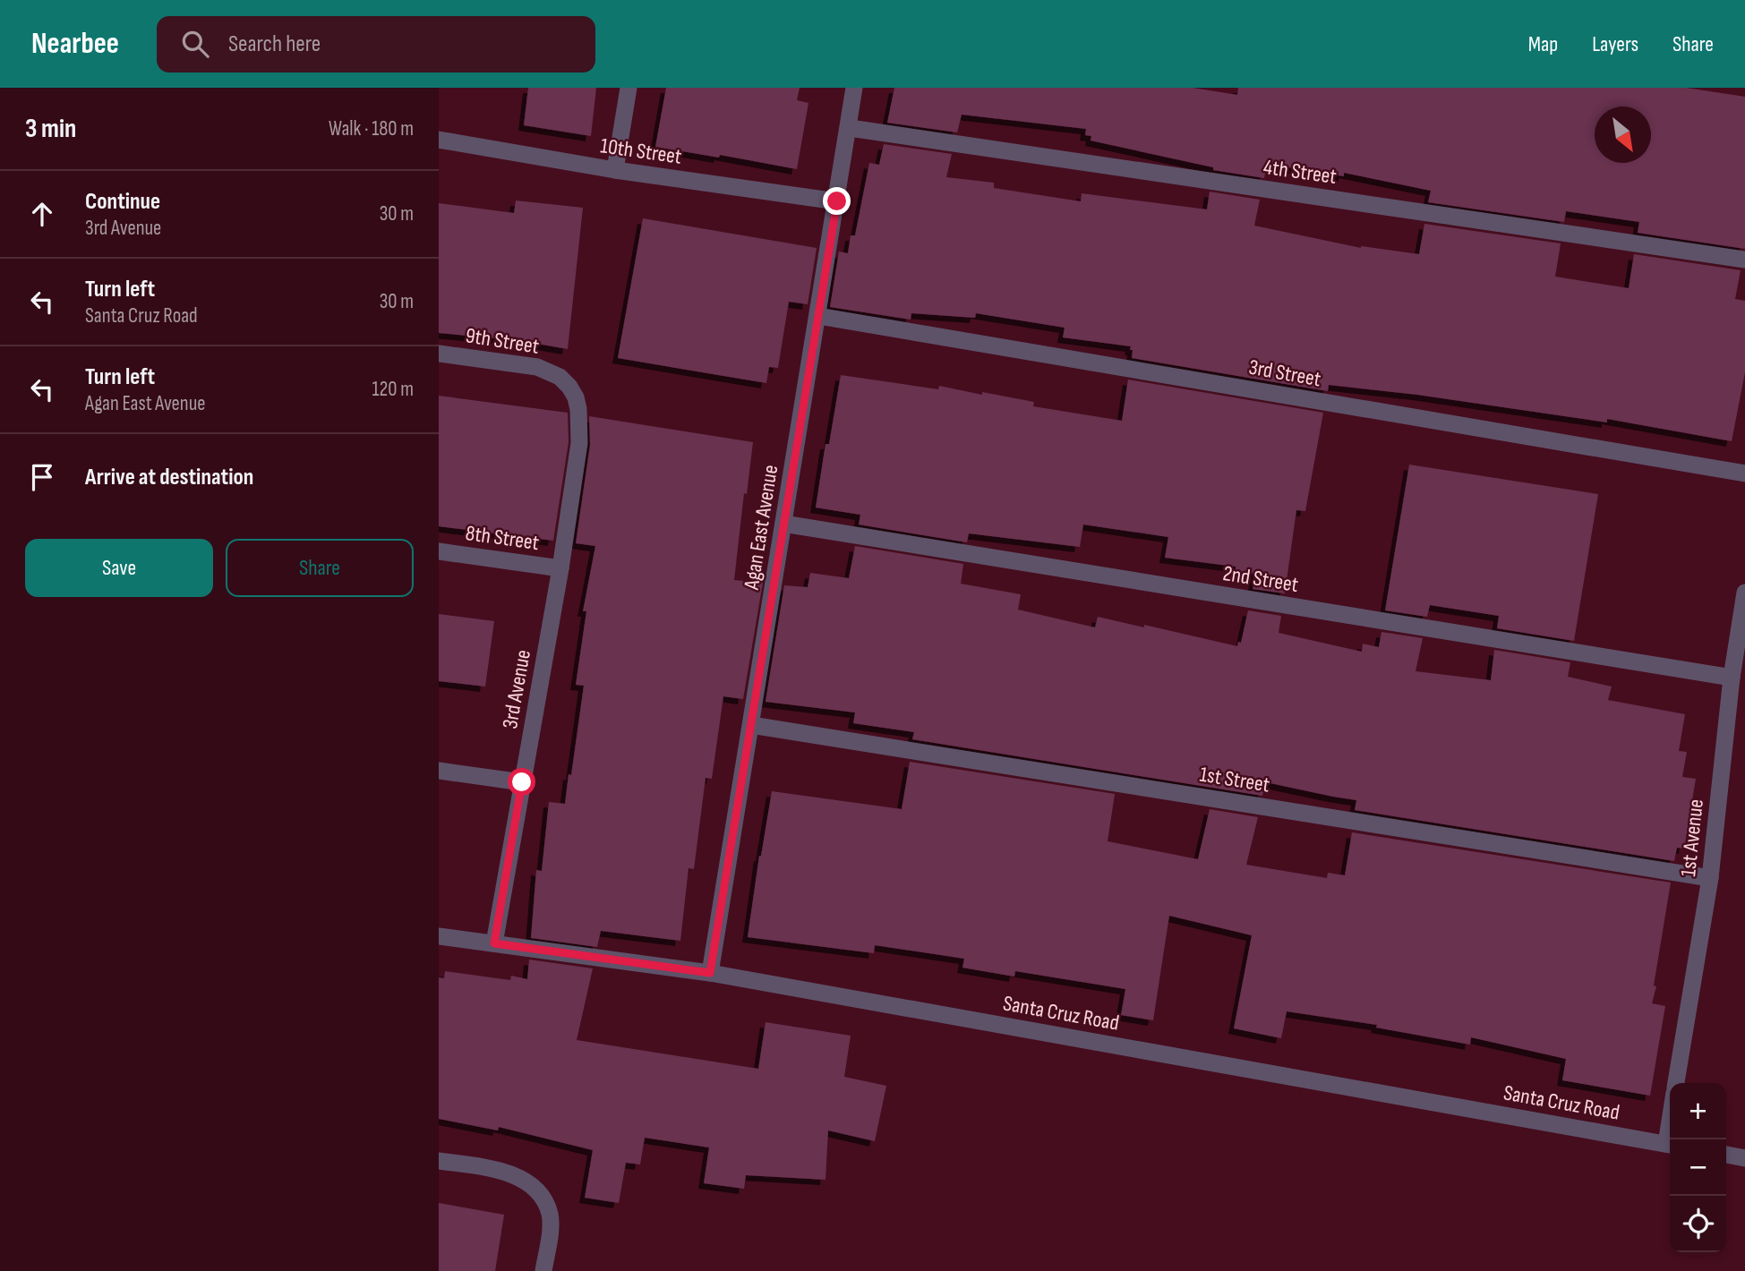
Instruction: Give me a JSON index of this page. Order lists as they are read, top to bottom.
{
  "streets": {
    "street": [
      "10th Street",
      "4th Street",
      "9th Street",
      "3rd Street",
      "Agan East Avenue",
      "8th Street",
      "2nd Street",
      "3rd Avenue",
      "1st Street",
      "1st Avenue",
      "Santa Cruz Road"
    ]
  },
  "crossings": [
    ["10th Street", "Agan East Avenue"],
    ["4th Street", "Agan East Avenue"],
    ["9th Street", "3rd Avenue"],
    ["3rd Street", "Agan East Avenue"],
    ["Agan East Avenue", "2nd Street"],
    ["Agan East Avenue", "1st Street"],
    ["Agan East Avenue", "Santa Cruz Road"],
    ["8th Street", "3rd Avenue"],
    ["2nd Street", "1st Avenue"],
    ["3rd Avenue", "Santa Cruz Road"],
    ["1st Street", "1st Avenue"]
  ],
  "north": "bottom right",
  "page": {
    "header": "Nearbee",
    "search": "Search here",
    "nav": ["Map", "Layers", "Share"],
    "heading": ["3 min", "Walk · 180 m"],
    "list": [
      ["Continue", "3rd Avenue", "30 m"],
      ["Turn left", "Santa Cruz Road", "30 m"],
      ["Turn left", "Agan East Avenue", "120 m"],
      "Arrive at destination"
    ],
    "buttons": ["Save", "Share"],
    "map_buttons": ["+", "−"]
  }
}
